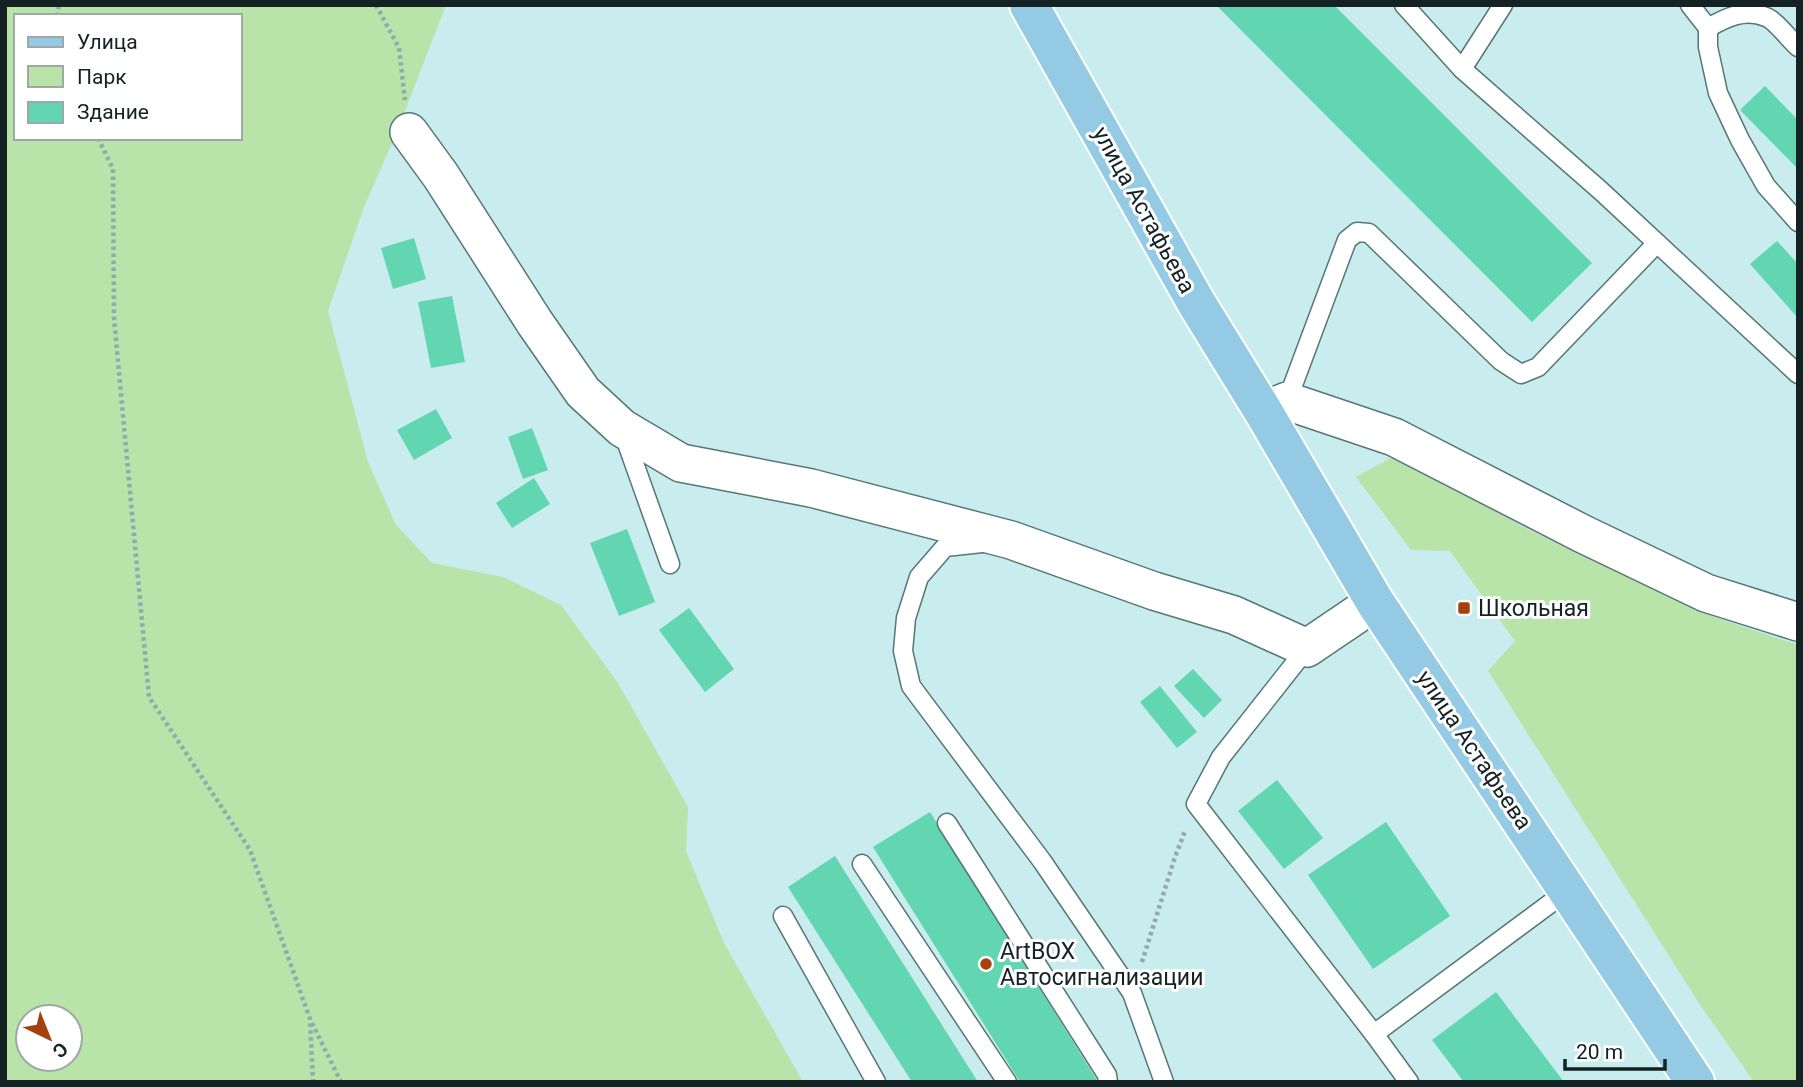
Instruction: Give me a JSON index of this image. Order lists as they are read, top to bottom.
{
  "streets": {
    "main road": ["улица Астафьева"]
  },
  "places": {
    "transit": ["Школьная"],
    "other": ["ArtBOX Автосигнализации"]
  },
  "legend": ["Улица", "Парк", "Здание"],
  "scale_bar": "20 m",
  "north": "bottom right"
}
